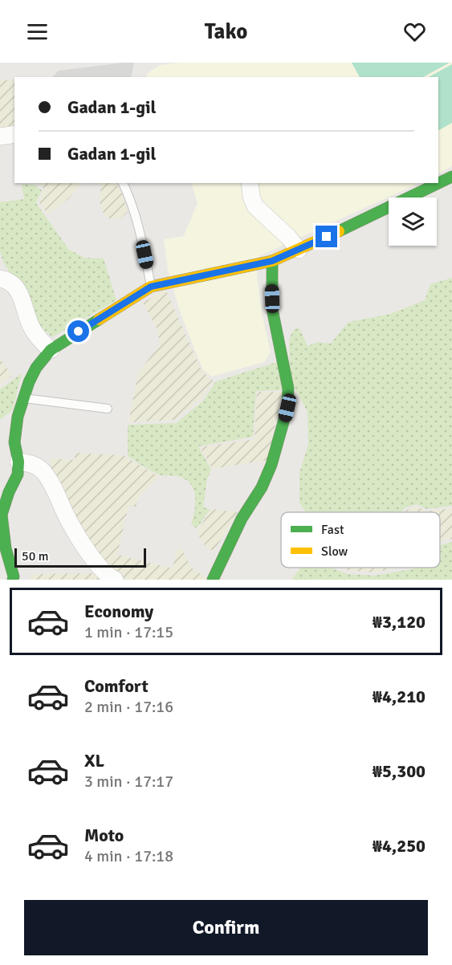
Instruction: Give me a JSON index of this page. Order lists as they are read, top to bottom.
{
  "legend": ["Fast", "Slow"],
  "scale_bar": "50 m",
  "page": {
    "header": "Tako",
    "banner": ["Gadan 1-gil", "Gadan 1-gil"],
    "scale": "50 m",
    "list": [
      {
        "name": "Economy",
        "note": "1 min · 17:15",
        "value": "₩3,120"
      },
      {
        "name": "Comfort",
        "note": "2 min · 17:16",
        "value": "₩4,210"
      },
      {
        "name": "XL",
        "note": "3 min · 17:17",
        "value": "₩5,300"
      },
      {
        "name": "Moto",
        "note": "4 min · 17:18",
        "value": "₩4,250"
      }
    ],
    "buttons": "Confirm"
  }
}
